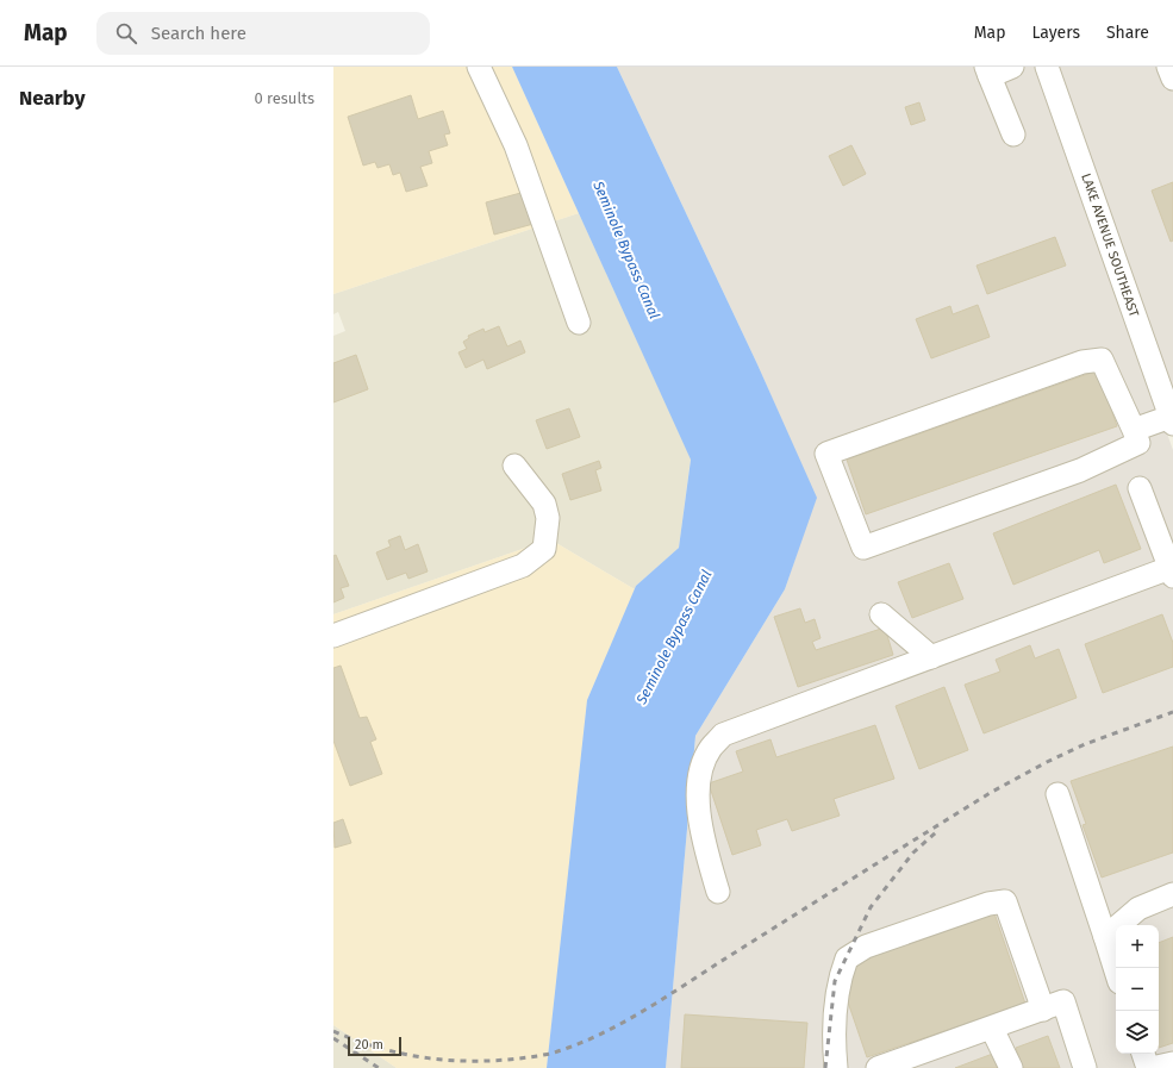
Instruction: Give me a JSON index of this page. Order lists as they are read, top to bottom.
{
  "streets": {
    "street": ["LAKE AVENUE SOUTHEAST"]
  },
  "water": ["Seminole Bypass Canal"],
  "scale_bar": "20 m",
  "page": {
    "header": "Map",
    "search": "Search here",
    "nav": ["Map", "Layers", "Share"],
    "heading": ["Nearby", "0 results"],
    "map_buttons": ["+", "−"],
    "scale": "20 m"
  }
}
